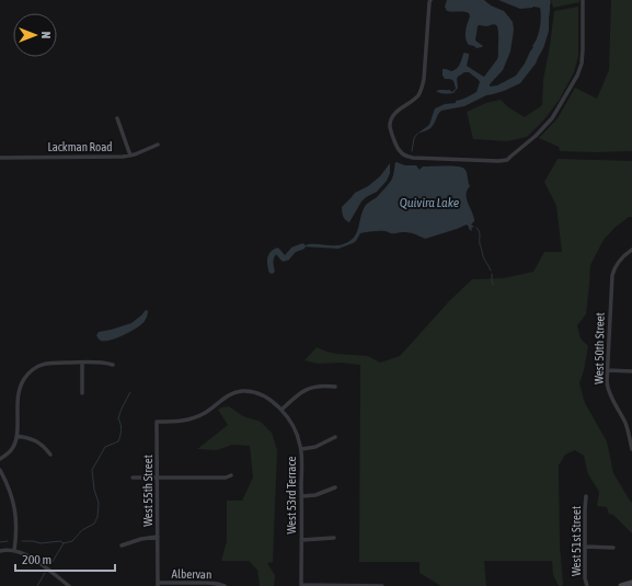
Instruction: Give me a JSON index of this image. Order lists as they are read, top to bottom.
{
  "streets": {
    "street": [
      "Lackman Road",
      "West 50th Street",
      "West 55th Street",
      "West 53rd Terrace",
      "West 51st Street",
      "Albervan"
    ]
  },
  "crossings": [
    ["West 55th Street", "West 53rd Terrace"],
    ["West 55th Street", "Albervan"]
  ],
  "water": ["Quivira Lake"],
  "scale_bar": "200 m",
  "north": "right"
}
